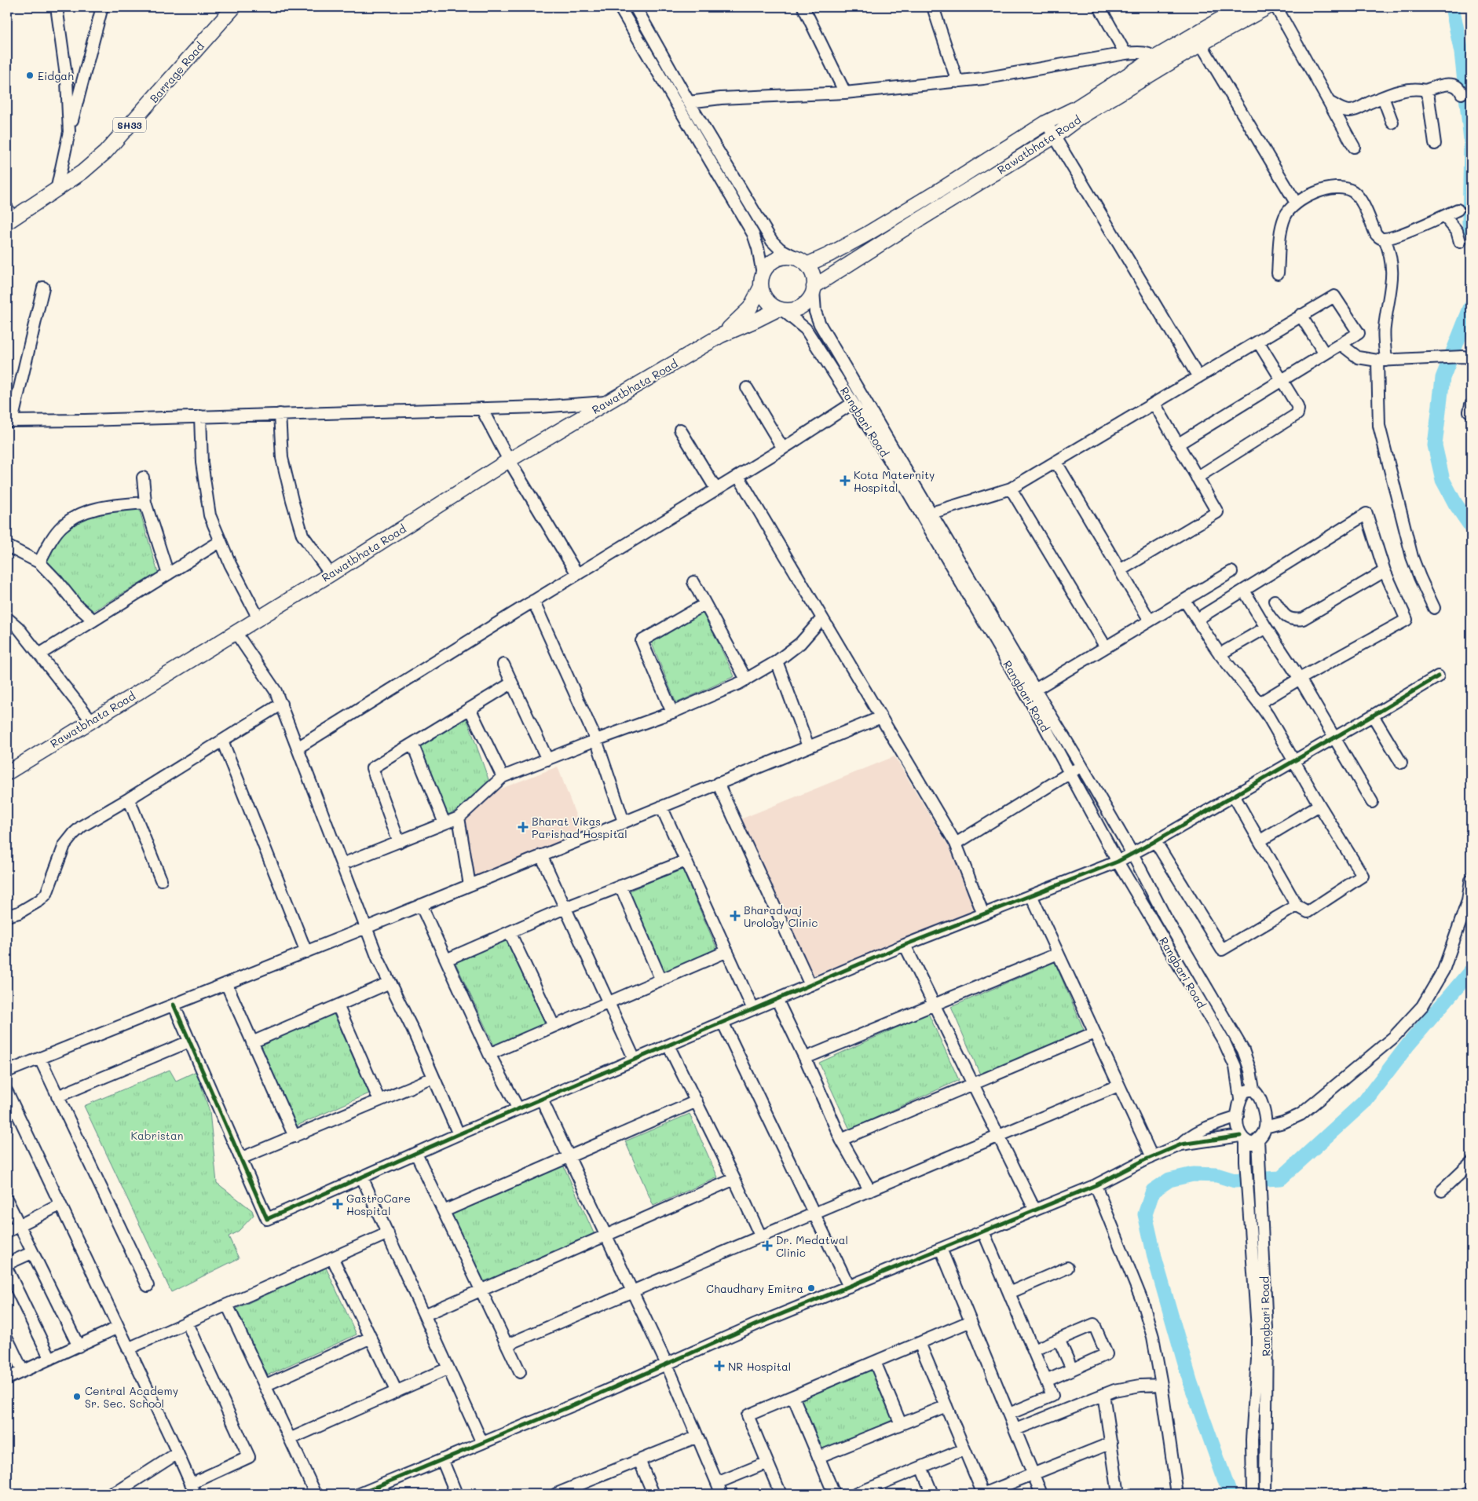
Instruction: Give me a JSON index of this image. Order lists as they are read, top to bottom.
{
  "streets": {
    "main road": ["Barrage Road", "SH33", "Rawatbhata Road"],
    "street": ["Rangbari Road"]
  },
  "crossings": [
    ["Rawatbhata Road", "Rangbari Road"]
  ],
  "parks": ["Kabristan"],
  "places": {
    "other": ["Eidgah", "Chaudhary Emitra", "Central Academy Sr. Sec. School"],
    "health": [
      "Kota Maternity Hospital",
      "Bharat Vikas Parishad Hospital",
      "Bharadwaj Urology Clinic",
      "GastroCare Hospital",
      "Dr. Medatwal Clinic",
      "NR Hospital"
    ]
  }
}
